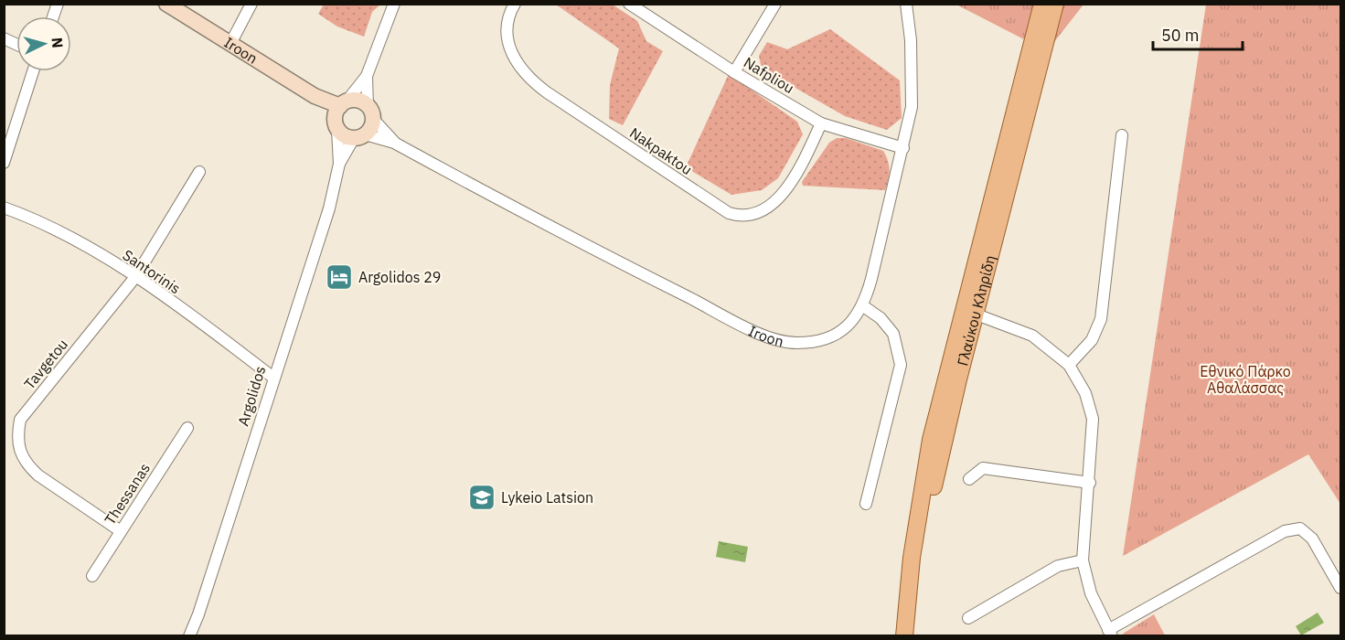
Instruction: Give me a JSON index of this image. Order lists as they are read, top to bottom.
{
  "streets": {
    "main road": ["Γλαύκου Κληρίδη"],
    "street": [
      "Iroon",
      "Nafpliou",
      "Nakpaktou",
      "Santorinis",
      "Tavgetou",
      "Argolidos",
      "Thessanas"
    ]
  },
  "crossings": [
    ["Iroon", "Nafpliou"],
    ["Iroon", "Argolidos"],
    ["Nafpliou", "Nakpaktou"],
    ["Santorinis", "Tavgetou"],
    ["Santorinis", "Argolidos"],
    ["Tavgetou", "Thessanas"]
  ],
  "parks": ["Εθνικό Πάρκο Αθαλάσσας"],
  "places": {
    "hotel": ["Argolidos 29"],
    "school or university": ["Lykeio Latsion"]
  },
  "scale_bar": "50 m",
  "north": "right"
}
